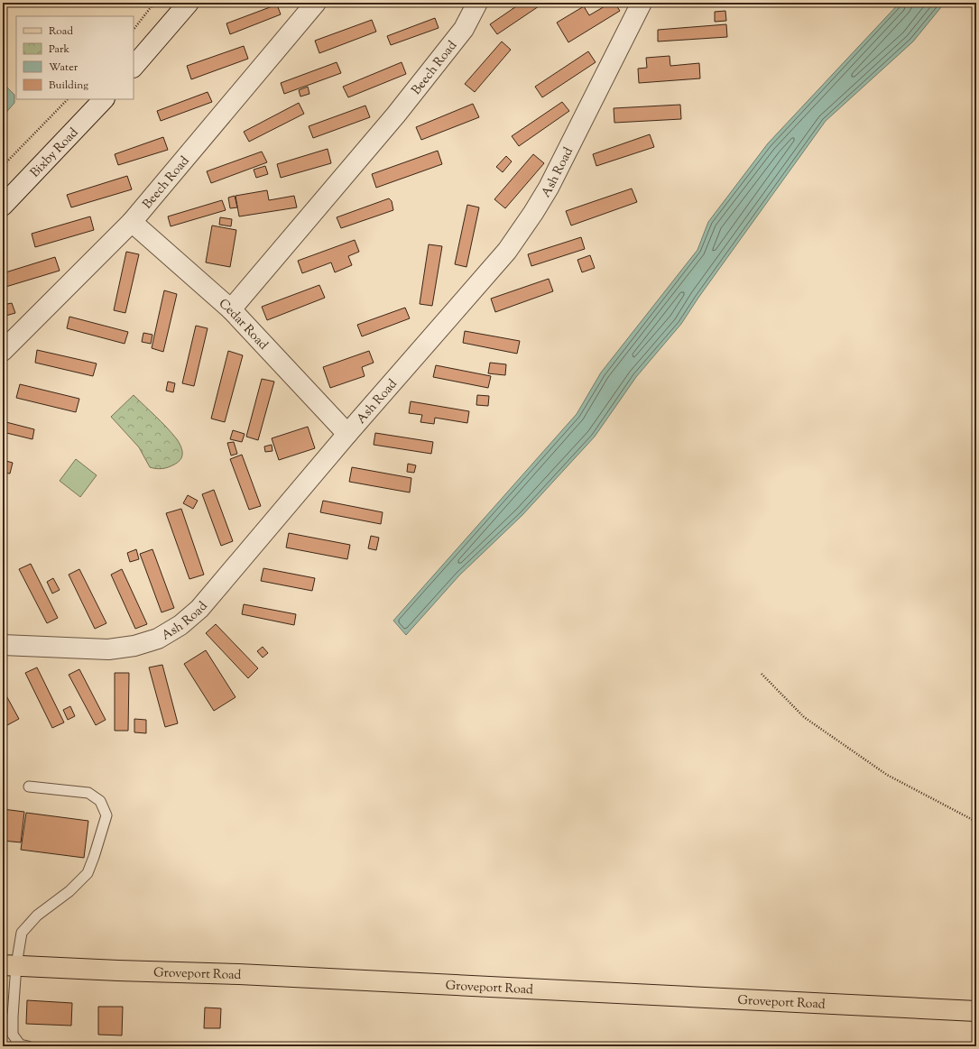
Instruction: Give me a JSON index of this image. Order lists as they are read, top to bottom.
{
  "streets": {
    "main road": ["Groveport Road"],
    "street": [
      "Beech Road",
      "Bixby Road",
      "Ash Road",
      "Cedar Road"
    ]
  },
  "crossings": [
    ["Beech Road", "Cedar Road"],
    ["Ash Road", "Cedar Road"]
  ],
  "legend": [
    "Road",
    "Park",
    "Water",
    "Building"
  ]
}
